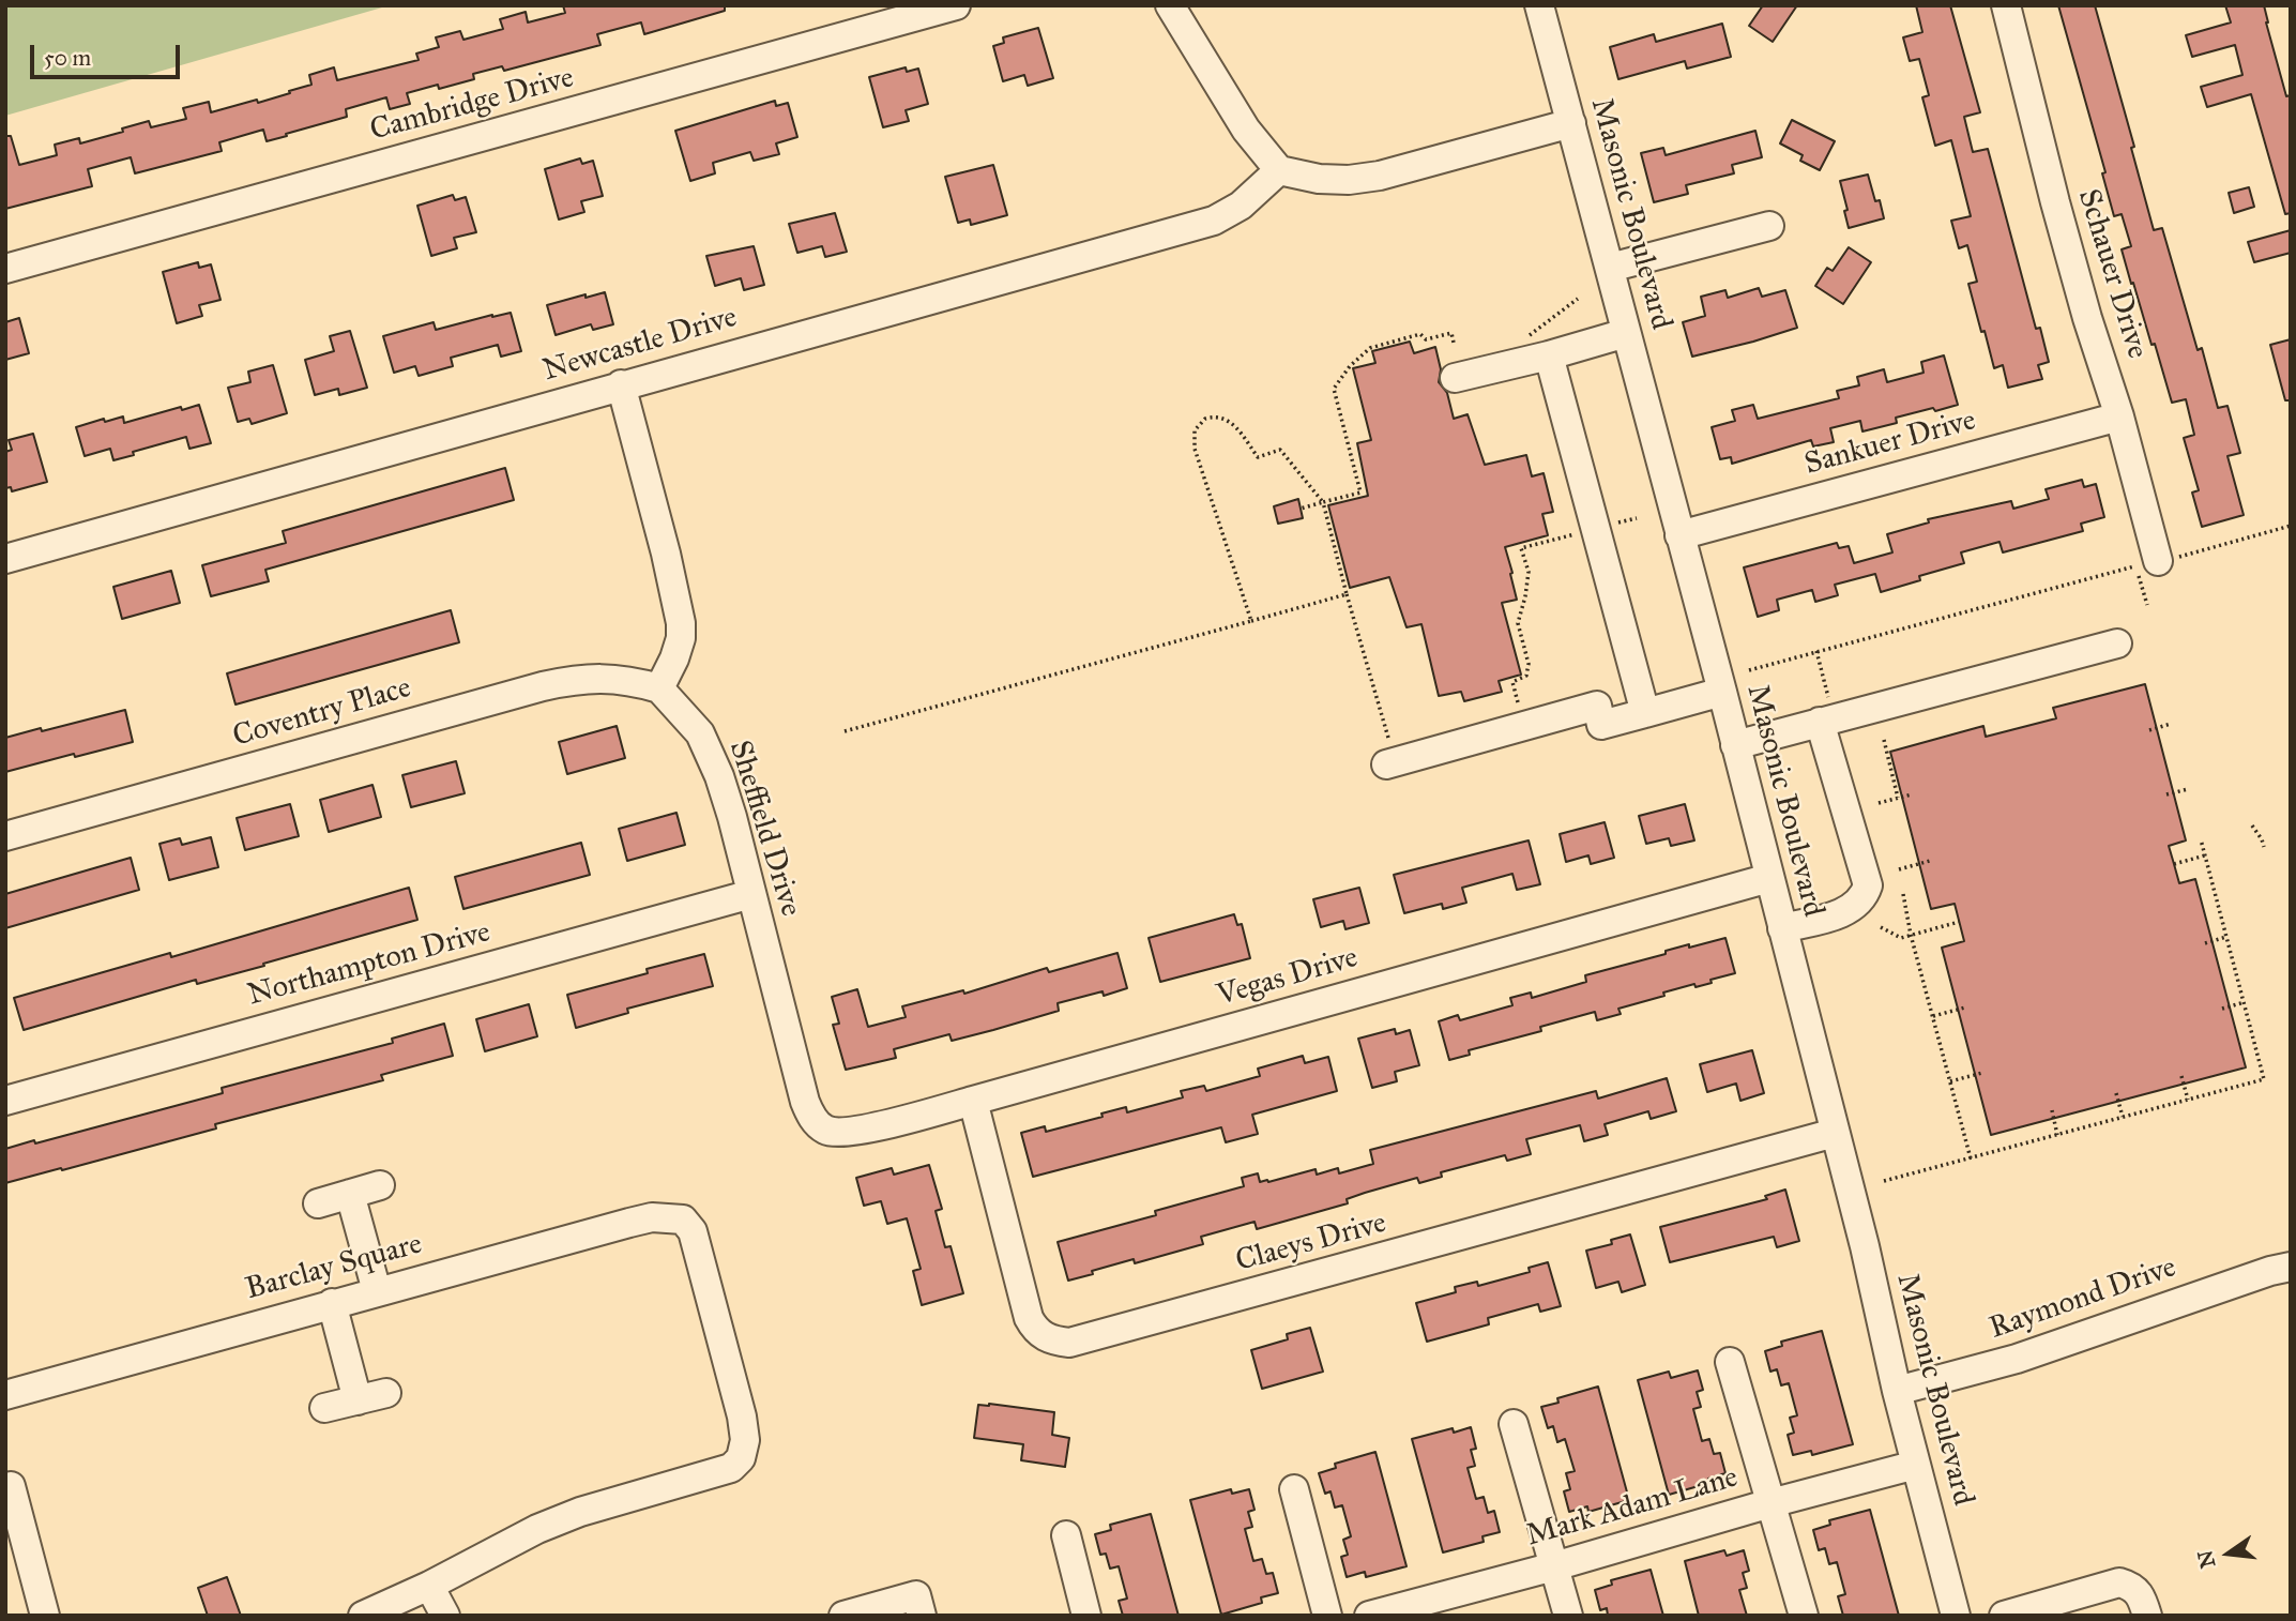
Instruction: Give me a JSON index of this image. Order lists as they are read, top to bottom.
{
  "streets": {
    "street": [
      "Cambridge Drive",
      "Masonic Boulevard",
      "Schauer Drive",
      "Newcastle Drive",
      "Sankuer Drive",
      "Coventry Place",
      "Sheffield Drive",
      "Northampton Drive",
      "Vegas Drive",
      "Claeys Drive",
      "Barclay Square",
      "Raymond Drive",
      "Mark Adam Lane"
    ]
  },
  "crossings": [
    ["Masonic Boulevard", "Sankuer Drive"],
    ["Masonic Boulevard", "Vegas Drive"],
    ["Masonic Boulevard", "Claeys Drive"],
    ["Masonic Boulevard", "Raymond Drive"],
    ["Masonic Boulevard", "Mark Adam Lane"],
    ["Schauer Drive", "Sankuer Drive"],
    ["Coventry Place", "Sheffield Drive"],
    ["Sheffield Drive", "Northampton Drive"],
    ["Sheffield Drive", "Vegas Drive"],
    ["Vegas Drive", "Claeys Drive"]
  ],
  "scale_bar": "50 m",
  "north": "left"
}
